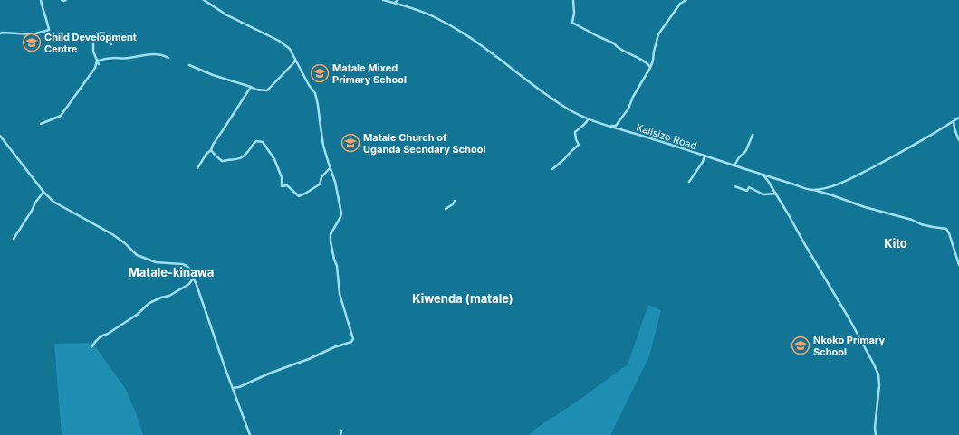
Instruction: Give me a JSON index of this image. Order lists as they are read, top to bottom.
{
  "streets": {
    "street": ["Kalisizo Road"]
  },
  "districts": ["Kito", "Matale-kinawa", "Kiwenda (matale)"],
  "places": {
    "school or university": [
      "Child Development Centre",
      "Matale Mixed Primary School",
      "Matale Church of Uganda Secndary School",
      "Nkoko Primary School"
    ]
  }
}
